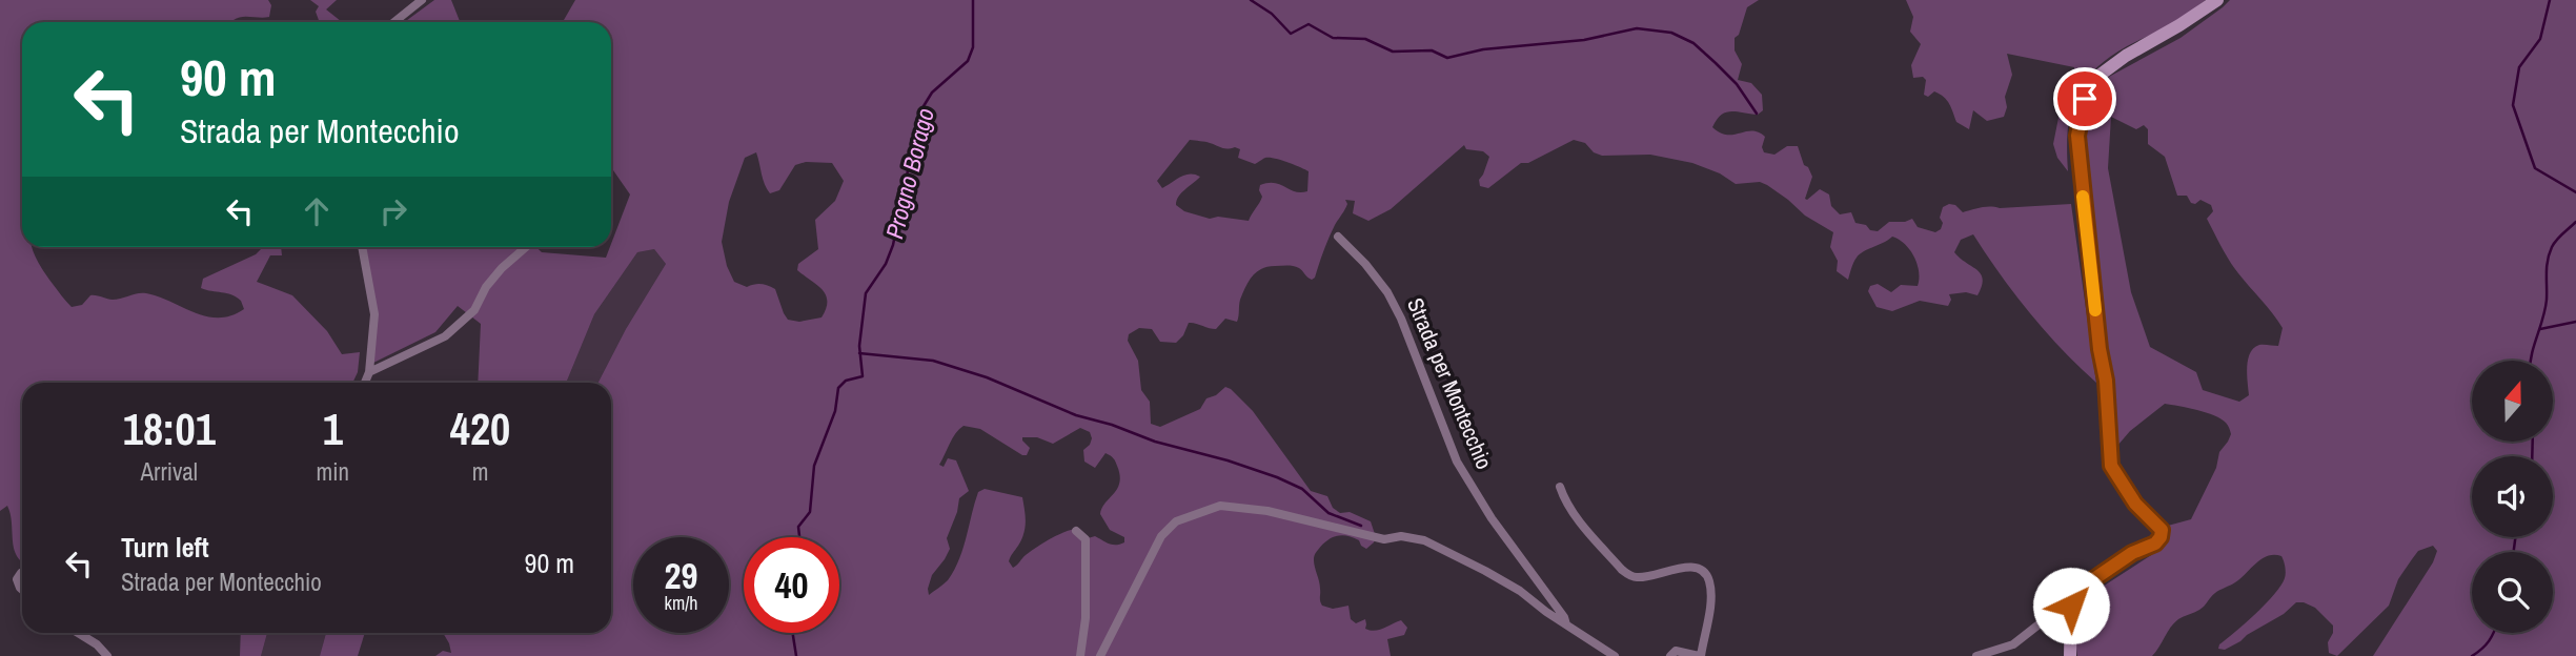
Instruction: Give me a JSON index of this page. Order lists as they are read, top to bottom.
{
  "streets": {
    "street": ["Strada per Montecchio"]
  },
  "water": ["Progno Borago"],
  "north": "top",
  "page": {
    "turn": ["90 m", "Strada per Montecchio"],
    "eta": [
      "18:01",
      "Arrival",
      "1",
      "min",
      "420",
      "m"
    ],
    "list": [
      {
        "name": "Turn left",
        "note": "Strada per Montecchio",
        "value": "90 m"
      }
    ],
    "speed": "29 km/h",
    "limit": "40"
  }
}
